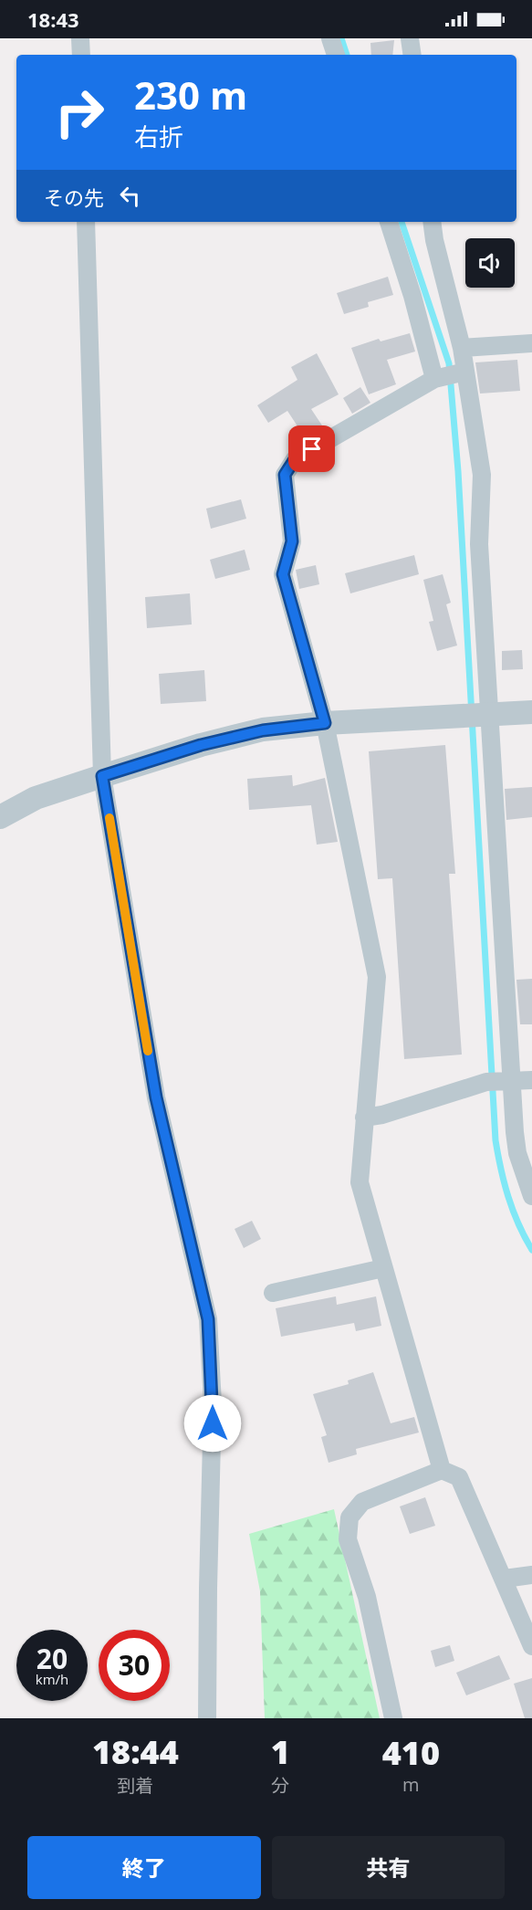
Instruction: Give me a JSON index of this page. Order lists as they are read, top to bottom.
{
  "page": {
    "status": "18:43",
    "turn": ["230 m", "右折"],
    "then": "その先",
    "speed": "20 km/h",
    "limit": "30",
    "eta": [
      "18:44",
      "到着",
      "1",
      "分",
      "410",
      "m"
    ],
    "buttons": ["終了", "共有"]
  }
}
